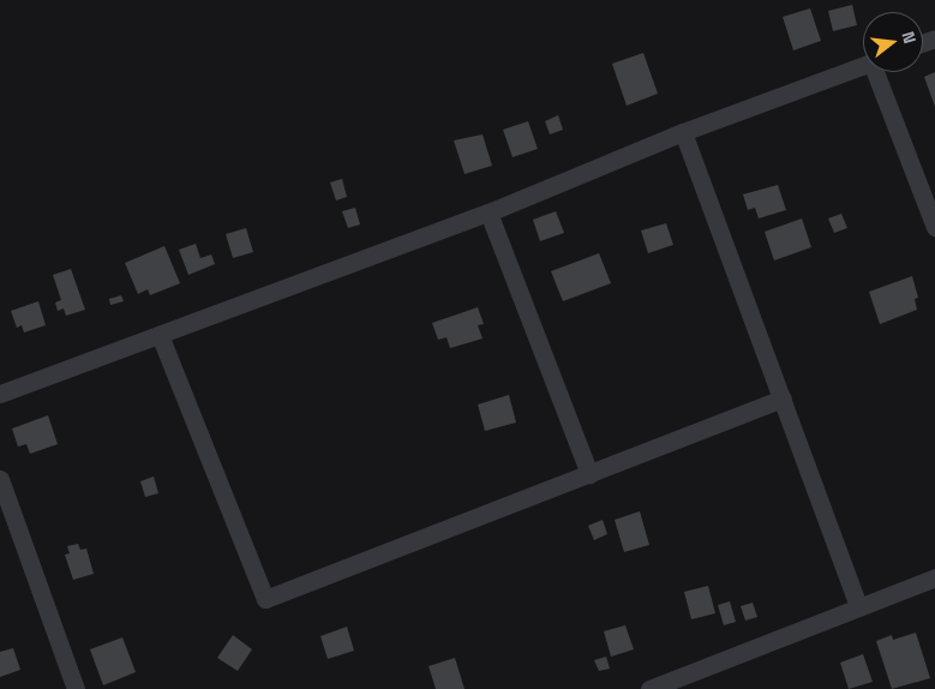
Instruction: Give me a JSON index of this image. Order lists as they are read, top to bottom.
{
  "north": "right"
}
